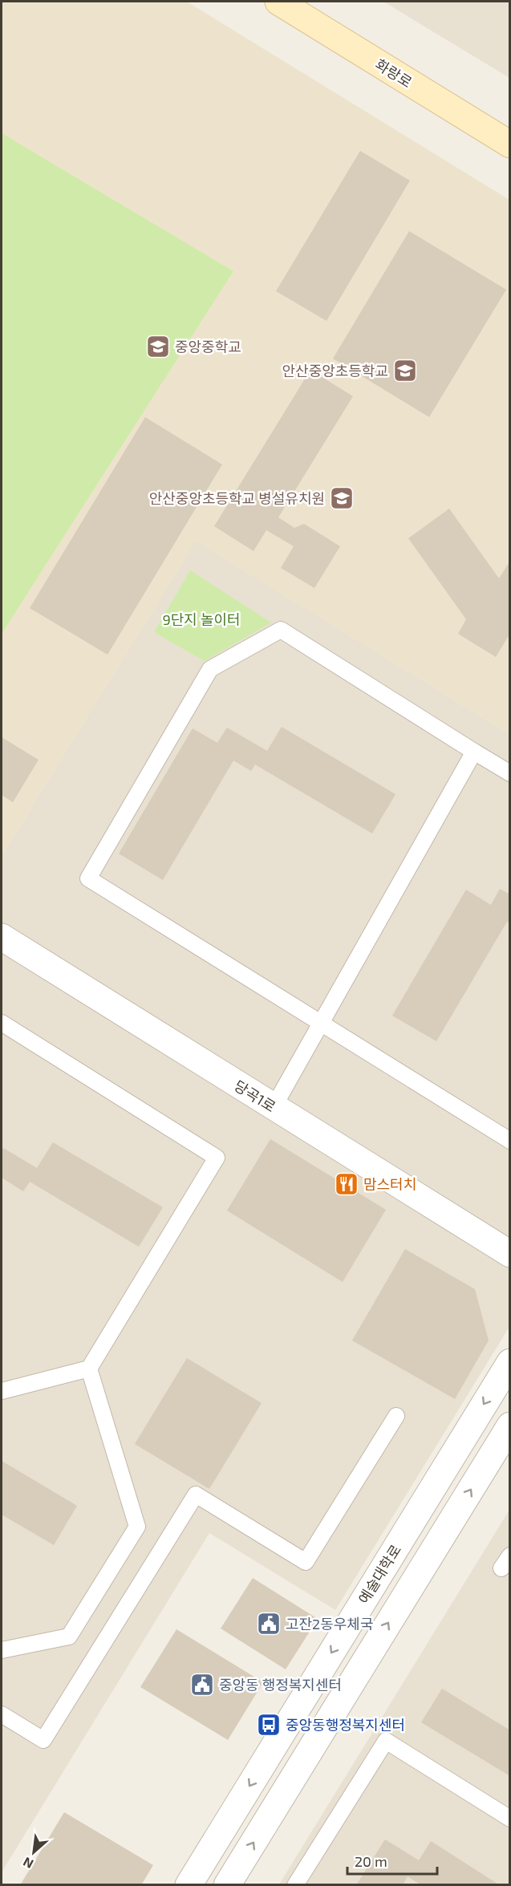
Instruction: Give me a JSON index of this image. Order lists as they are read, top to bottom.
{
  "streets": {
    "main road": ["화랑로"],
    "street": ["당곡1로", "예술대학로"]
  },
  "parks": ["9단지 놀이터"],
  "places": {
    "school or university": ["중앙중학교", "안산중앙초등학교", "안산중앙초등학교 병설유치원"],
    "restaurant": ["맘스터치"],
    "public building": ["고잔2동우체국", "중앙동 행정복지센터"],
    "bus stop": ["중앙동행정복지센터"]
  },
  "scale_bar": "20 m",
  "north": "bottom left"
}
